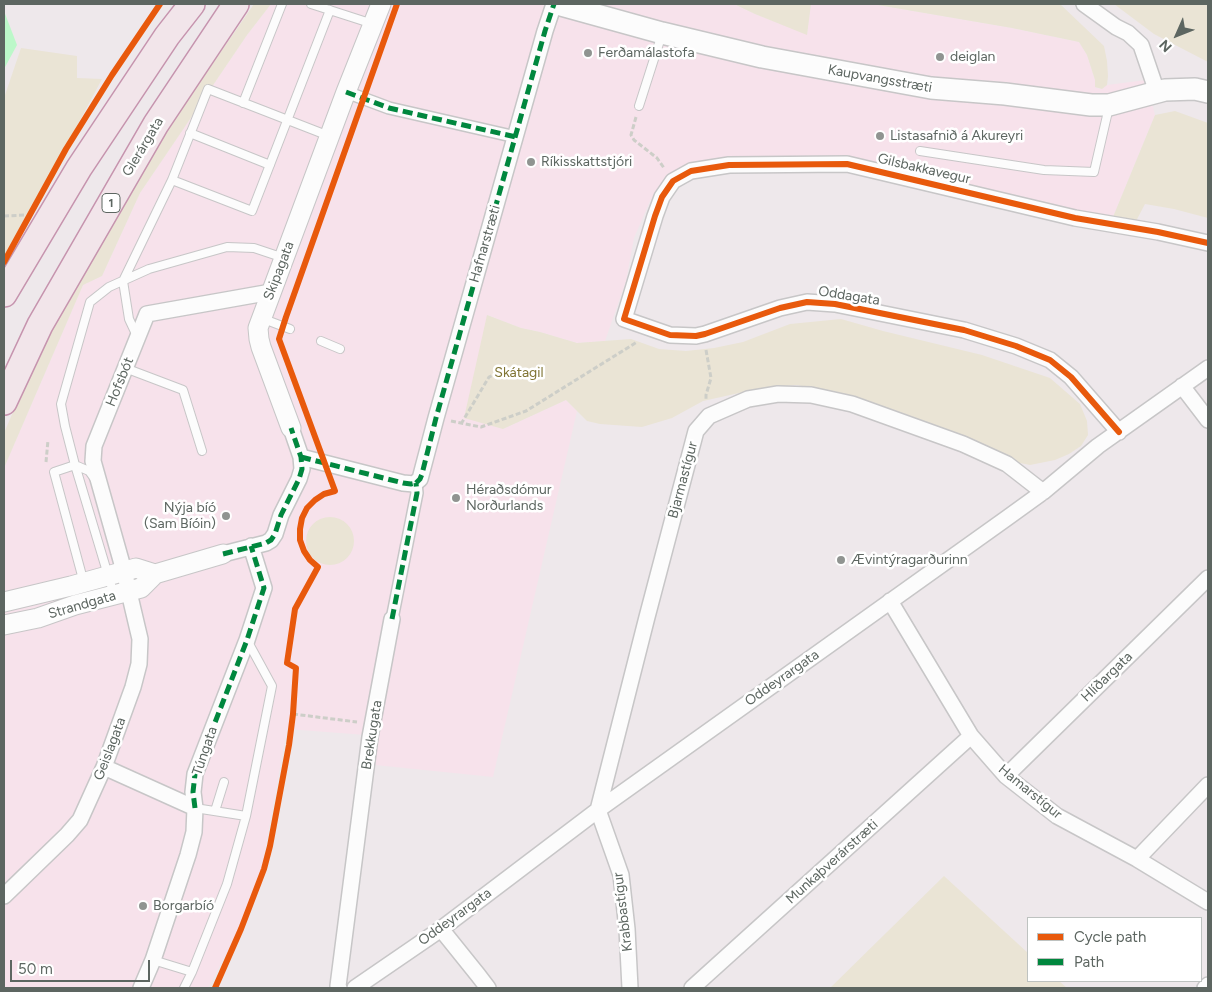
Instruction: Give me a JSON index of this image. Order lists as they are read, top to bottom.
{
  "streets": {
    "highway": ["Glerárgata", "1"],
    "main road": ["Kaupvangsstræti"],
    "street": [
      "Gilsbakkavegur",
      "Hafnarstræti",
      "Skipagata",
      "Oddagata",
      "Hofsbót",
      "Bjarmastígur",
      "Strandgata",
      "Hlíðargata",
      "Oddeyrargata",
      "Brekkugata",
      "Geislagata",
      "Túngata",
      "Hamarstígur",
      "Munkaþverárstræti",
      "Krabbastígur"
    ]
  },
  "crossings": [
    ["Kaupvangsstræti", "Hafnarstræti"],
    ["Gilsbakkavegur", "Oddagata"],
    ["Hafnarstræti", "Brekkugata"],
    ["Skipagata", "Hofsbót"],
    ["Skipagata", "Strandgata"],
    ["Oddagata", "Oddeyrargata"],
    ["Hofsbót", "Strandgata"],
    ["Hofsbót", "Geislagata"],
    ["Bjarmastígur", "Oddeyrargata"],
    ["Bjarmastígur", "Krabbastígur"],
    ["Strandgata", "Geislagata"],
    ["Strandgata", "Túngata"],
    ["Hlíðargata", "Hamarstígur"],
    ["Oddeyrargata", "Hamarstígur"],
    ["Oddeyrargata", "Krabbastígur"],
    ["Hamarstígur", "Munkaþverárstræti"]
  ],
  "parks": ["Skátagil"],
  "places": [
    "Ferðamálastofa",
    "deiglan",
    "Listasafnið á Akureyri",
    "Ríkisskattstjóri",
    "Héraðsdómur Norðurlands",
    "Nýja bíó (Sam Bíóin)",
    "Ævintýragarðurinn",
    "Borgarbíó"
  ],
  "legend": ["Cycle path", "Path"],
  "scale_bar": "50 m",
  "north": "bottom left"
}
